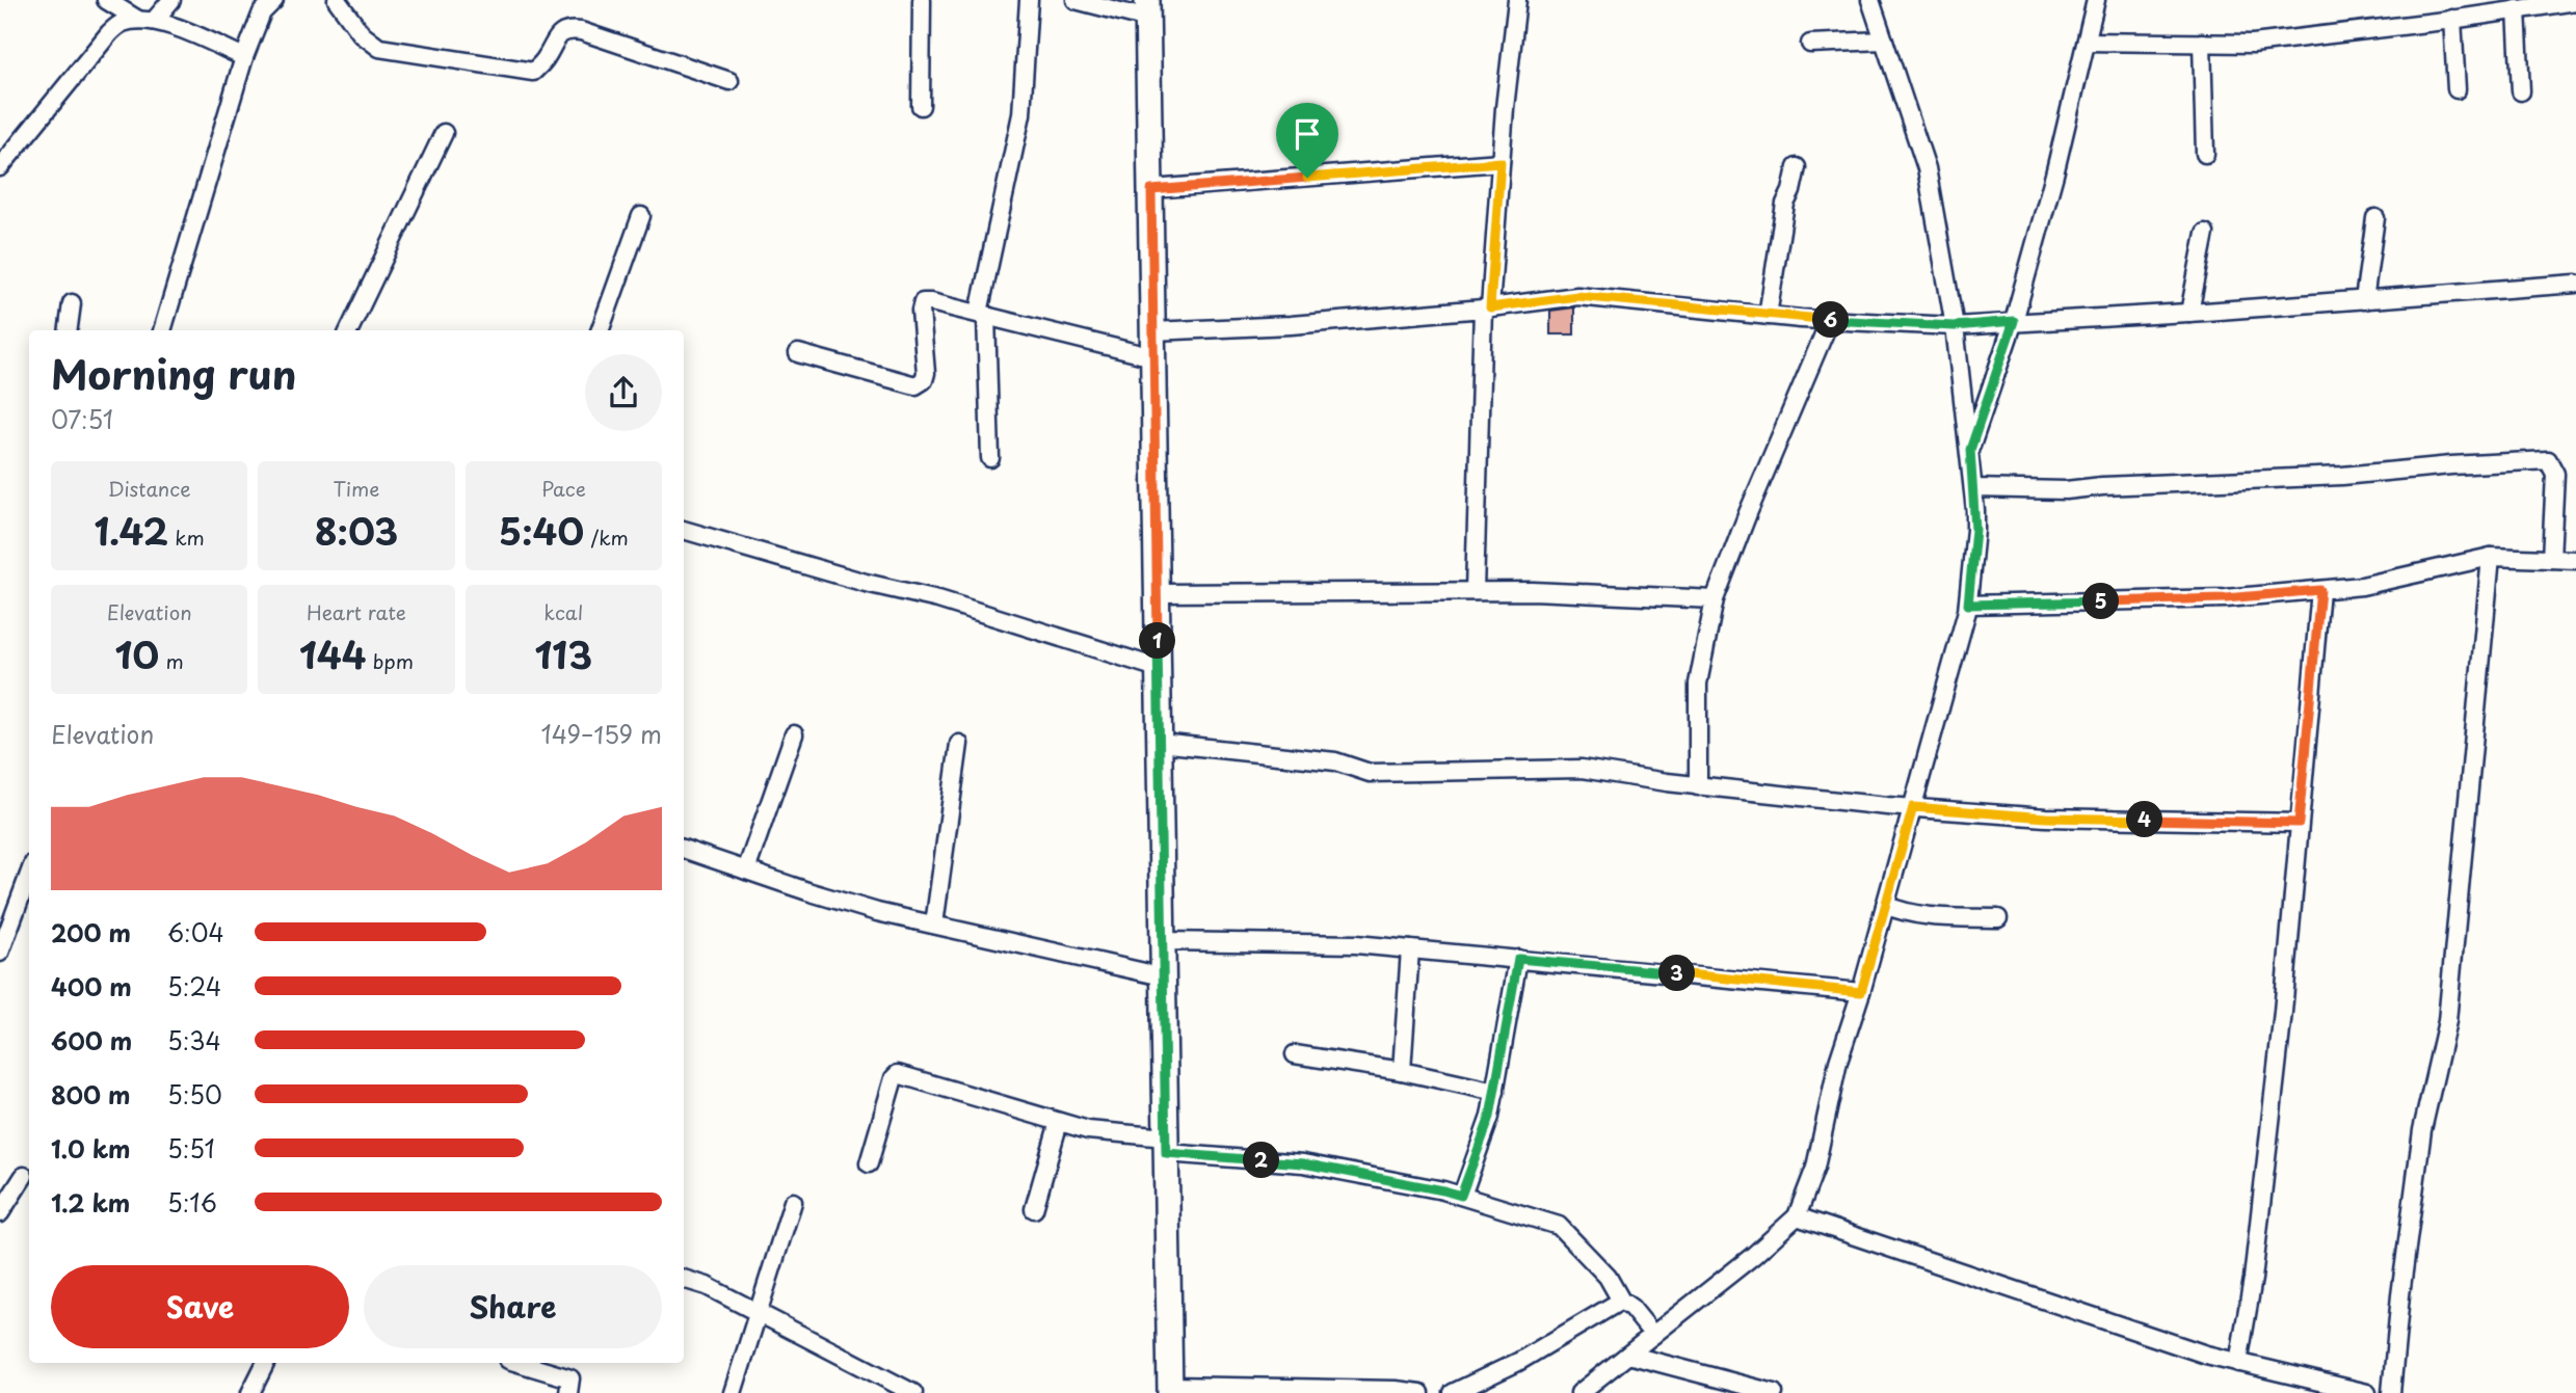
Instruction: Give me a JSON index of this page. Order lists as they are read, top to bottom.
{
  "page": {
    "pins": [
      "6",
      "5",
      "1",
      "4",
      "3",
      "2"
    ],
    "heading": ["Morning run", "07:51"],
    "stats": [
      ["Distance", "1.42 km"],
      ["Time", "8:03"],
      ["Pace", "5:40 /km"],
      ["Elevation", "10 m"],
      ["Heart rate", "144 bpm"],
      ["kcal", "113"]
    ],
    "chart": ["Elevation", "149–159 m"],
    "list": [
      {
        "name": "200 m",
        "note": "6:04"
      },
      {
        "name": "400 m",
        "note": "5:24"
      },
      {
        "name": "600 m",
        "note": "5:34"
      },
      {
        "name": "800 m",
        "note": "5:50"
      },
      {
        "name": "1.0 km",
        "note": "5:51"
      },
      {
        "name": "1.2 km",
        "note": "5:16"
      }
    ],
    "buttons": ["Save", "Share"]
  }
}
